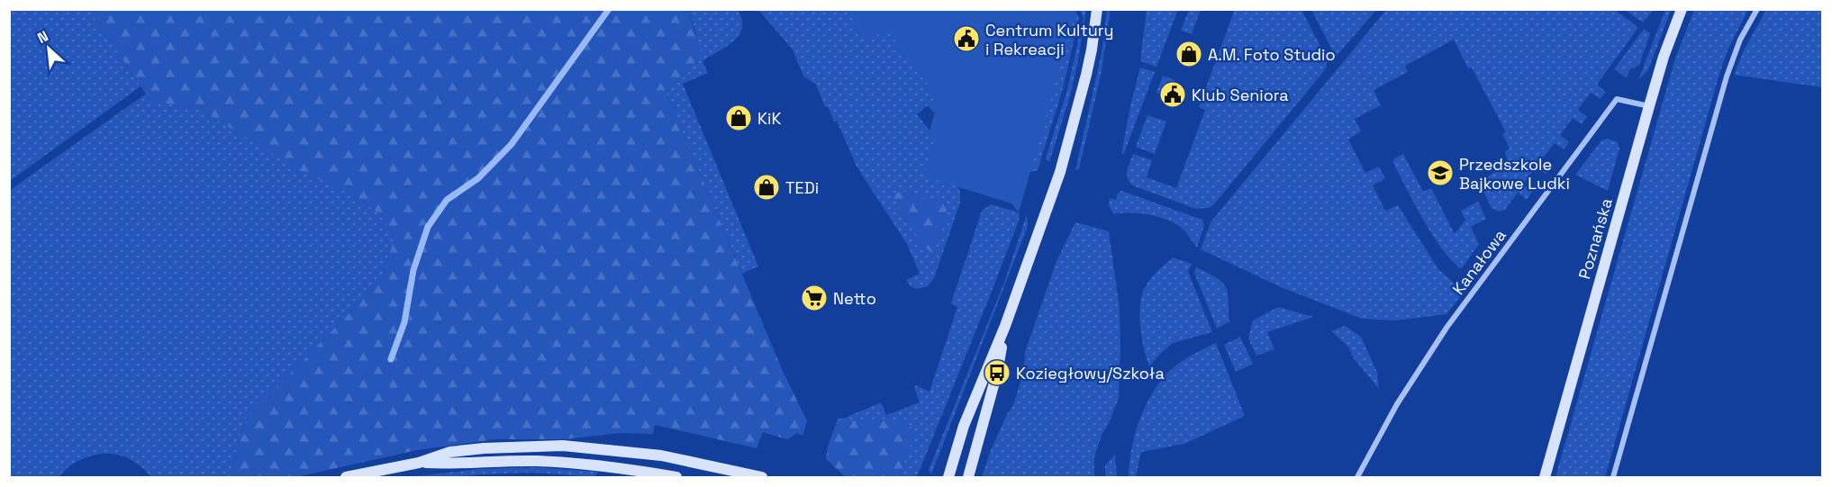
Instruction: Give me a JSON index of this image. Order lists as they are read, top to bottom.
{
  "streets": {
    "street": ["Poznańska", "Kanałowa"]
  },
  "crossings": [
    ["Poznańska", "Kanałowa"]
  ],
  "places": {
    "public building": ["Centrum Kultury i Rekreacji", "Klub Seniora"],
    "shop": ["A.M. Foto Studio", "KiK", "TEDi"],
    "school or university": ["Przedszkole Bajkowe Ludki"],
    "supermarket": ["Netto"],
    "bus stop": ["Koziegłowy/Szkoła"]
  },
  "north": "top left"
}
